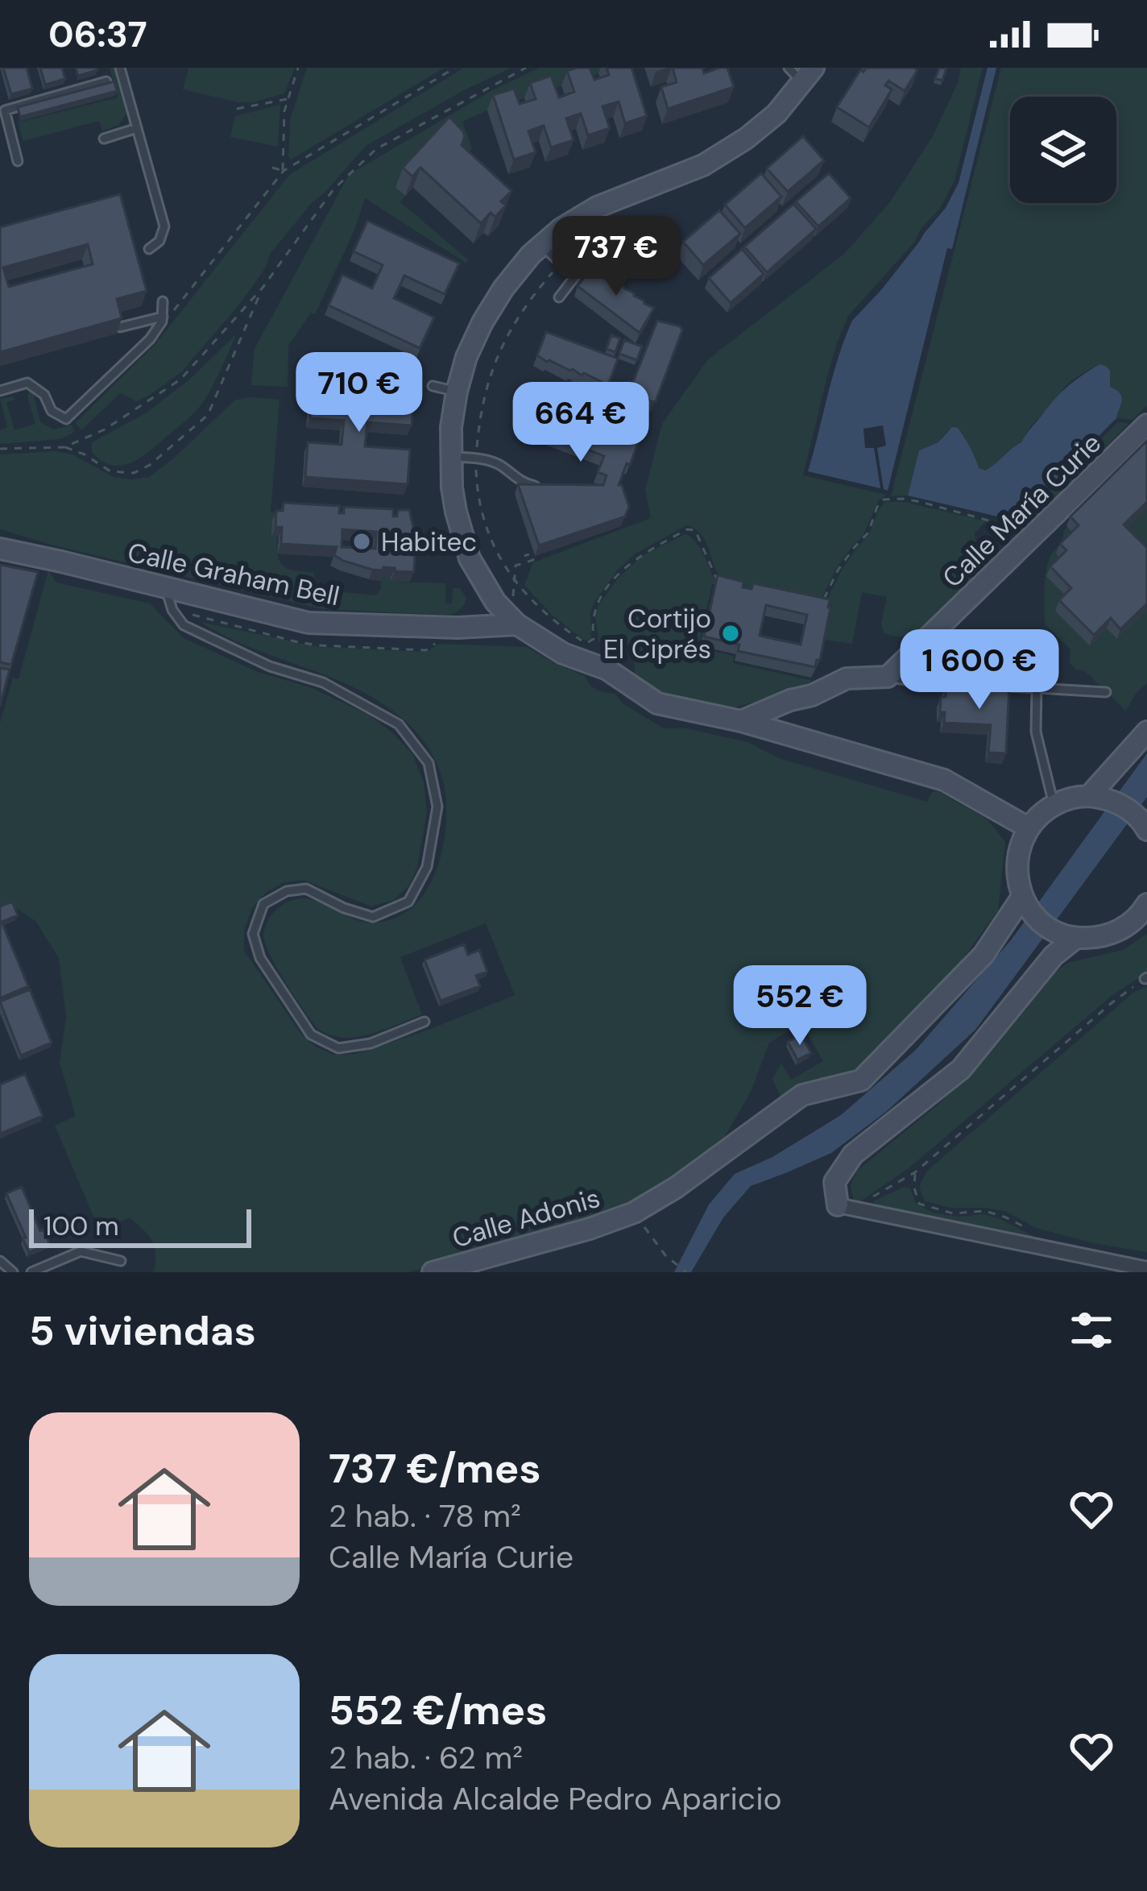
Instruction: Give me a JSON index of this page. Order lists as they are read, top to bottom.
{
  "streets": {
    "street": ["Calle María Curie", "Calle Graham Bell", "Calle Adonis"]
  },
  "places": ["Habitec", "Cortijo El Ciprés"],
  "scale_bar": "100 m",
  "page": {
    "status": "06:37",
    "price": [
      "737 €",
      "710 €",
      "664 €",
      "1 600 €",
      "552 €"
    ],
    "scale": "100 m",
    "heading": "5 viviendas",
    "list": [
      {
        "name": "737 €/mes",
        "note": "2 hab. · 78 m² · Calle María Curie"
      },
      {
        "name": "552 €/mes",
        "note": "2 hab. · 62 m² · Avenida Alcalde Pedro Aparicio"
      }
    ]
  }
}
